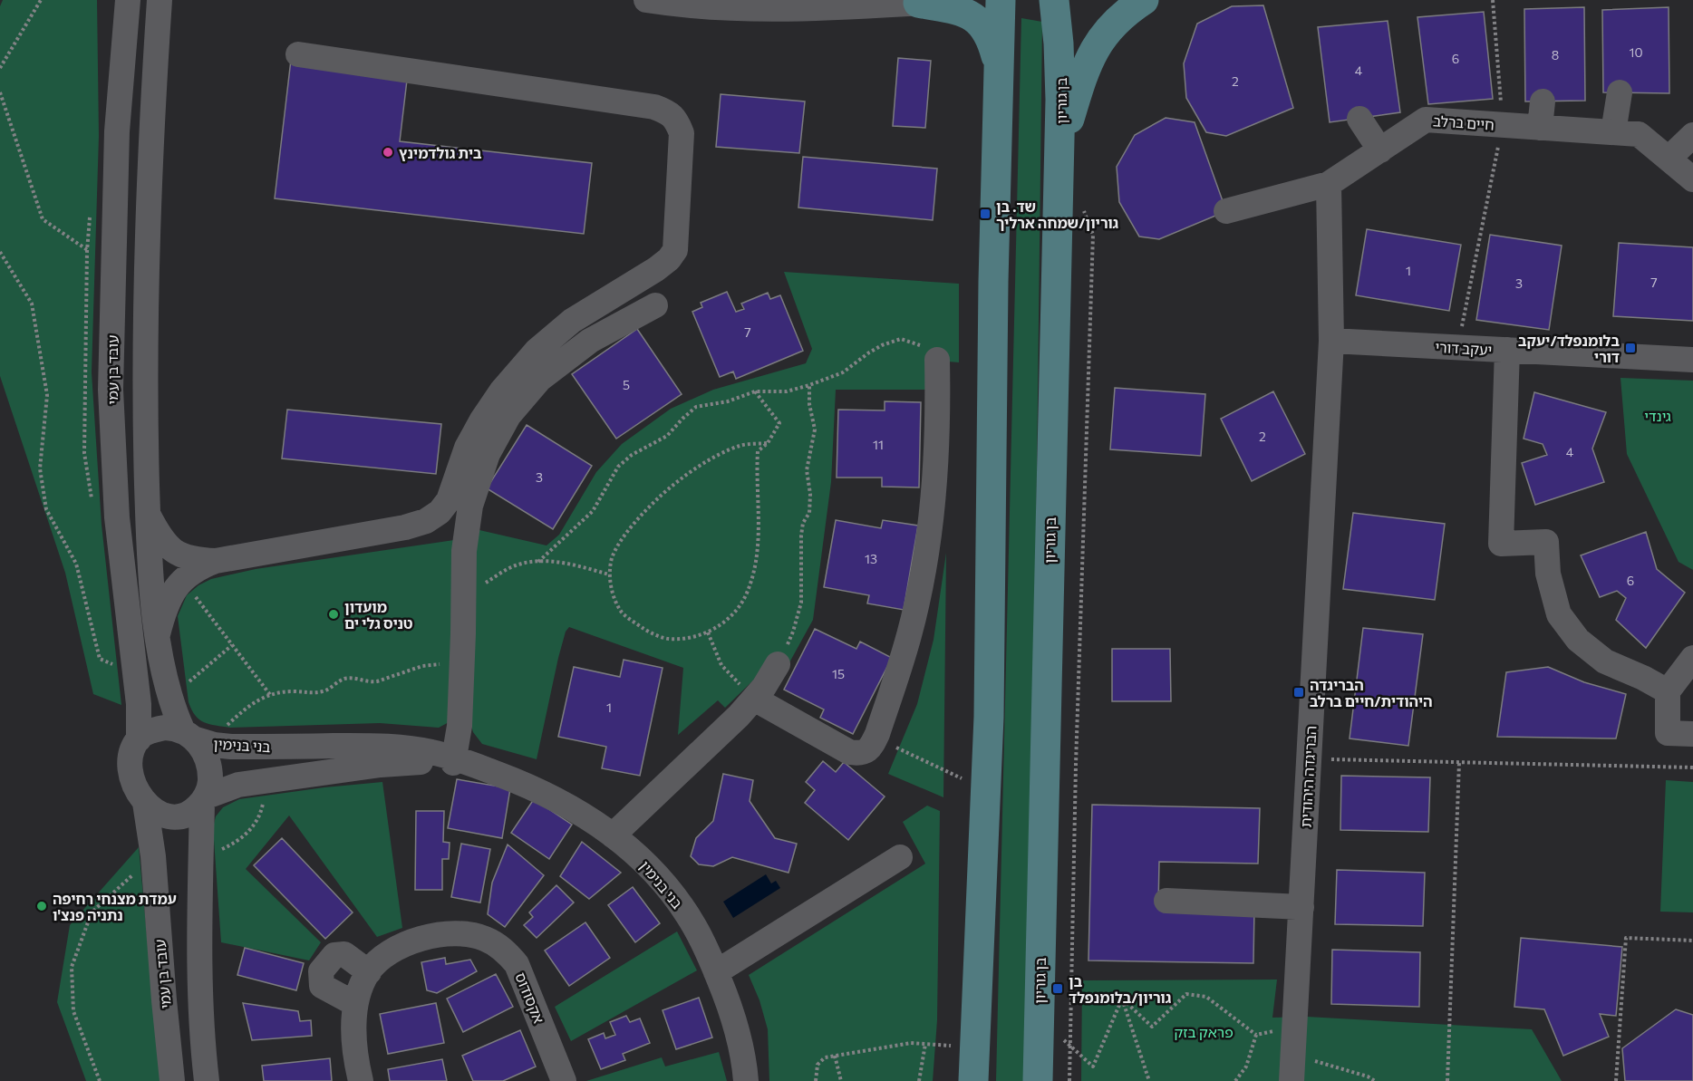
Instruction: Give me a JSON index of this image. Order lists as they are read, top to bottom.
{
  "streets": {
    "main road": ["בן גוריון"],
    "street": [
      "חיים ברלב",
      "יעקב דורי",
      "עובד בן עמי",
      "בני בנימין",
      "הבריגדה היהודית",
      "אקסודוס"
    ]
  },
  "crossings": [
    ["יעקב דורי", "הבריגדה היהודית"],
    ["עובד בן עמי", "בני בנימין"]
  ],
  "parks": ["גינדי", "פראק בזק"],
  "places": {
    "other": ["בית גולדמינץ", "מועדון טניס גלי ים", "עמדת מצנחי רחיפה נתניה פנצ'ו"],
    "transit": [
      "שד. בן גוריון/שמחה ארליך",
      "בלומנפלד/יעקב דורי",
      "הבריגדה היהודית/חיים ברלב",
      "בן גוריון/בלומנפלד"
    ]
  },
  "house_numbers": [
    "10",
    "8",
    "6",
    "4",
    "2",
    "1",
    "7",
    "3",
    "7",
    "5",
    "2",
    "11",
    "4",
    "3",
    "13",
    "6",
    "15",
    "1"
  ]
}
